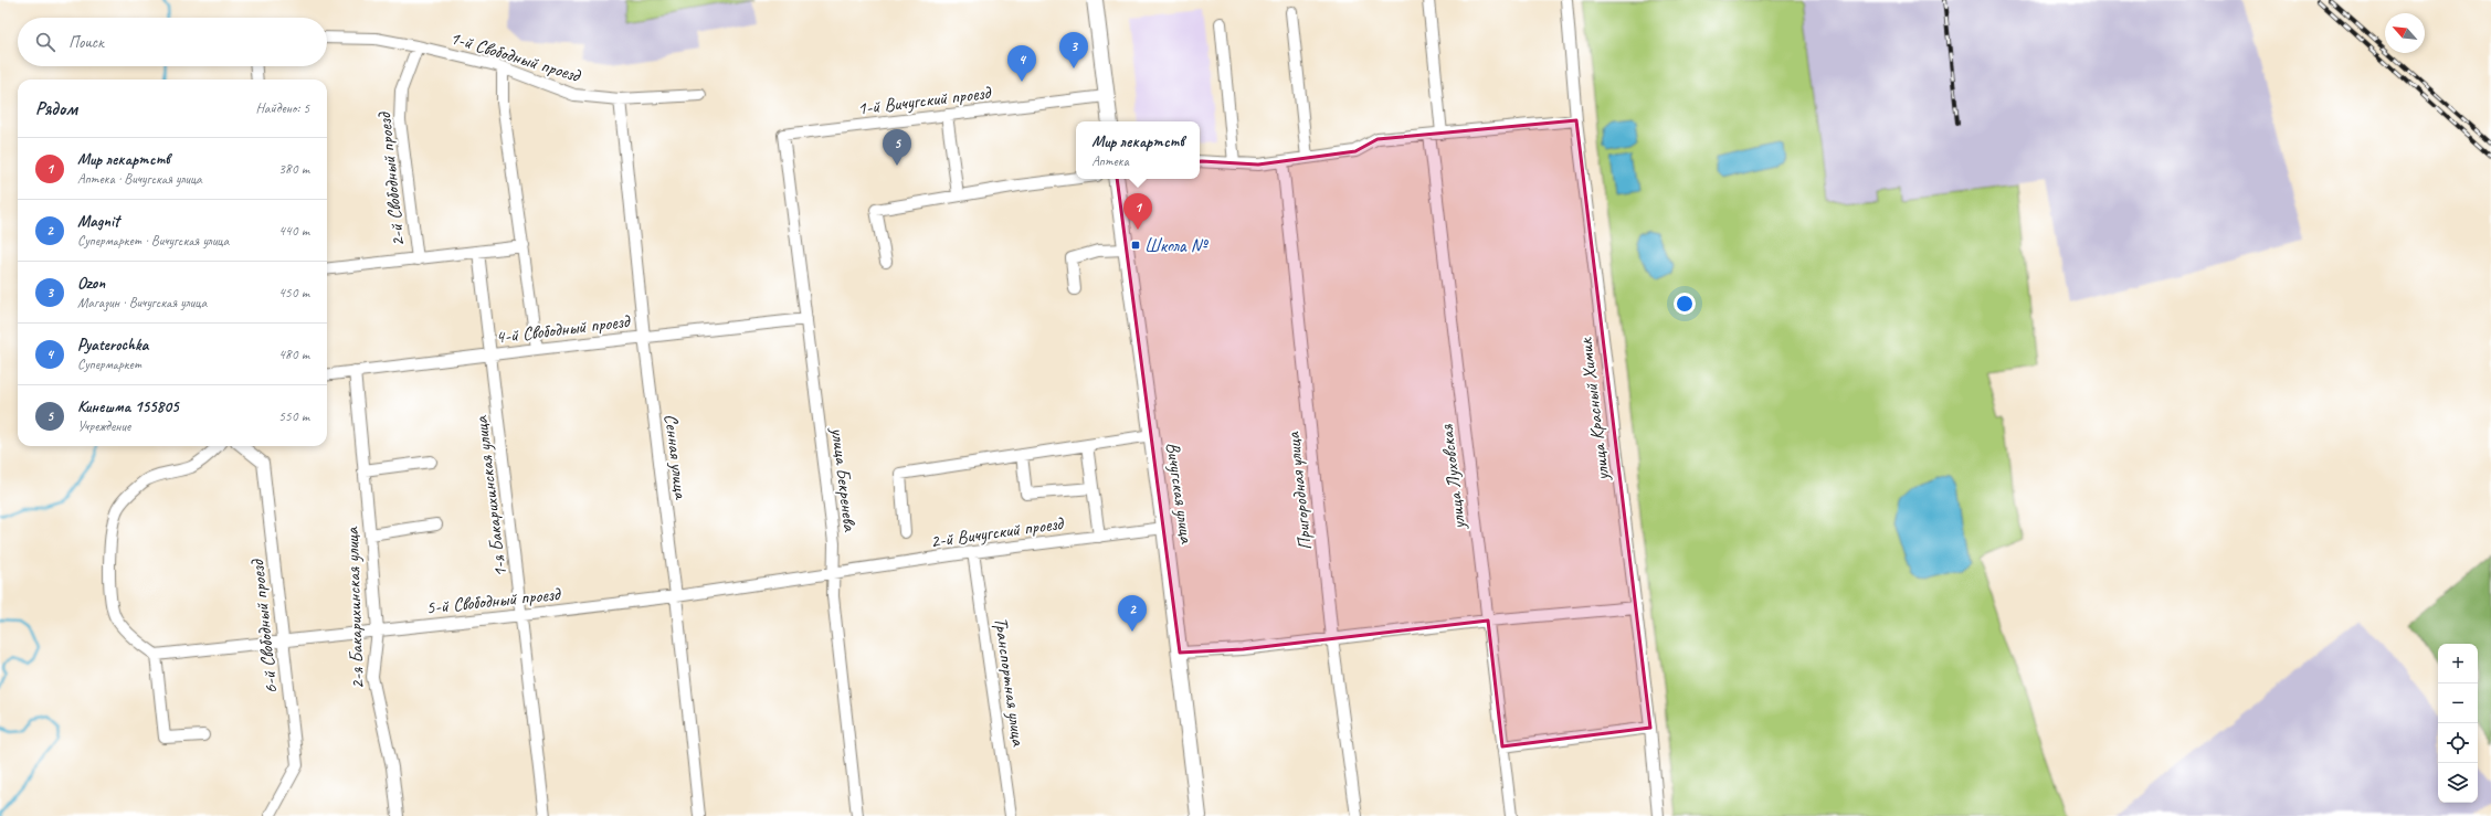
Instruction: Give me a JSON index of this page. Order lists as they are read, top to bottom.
{
  "streets": {
    "main road": ["Вичугская улица"],
    "street": [
      "1-й Свободный проезд",
      "1-й Вичугский проезд",
      "2-й Свободный проезд",
      "4-й Свободный проезд",
      "улица Красный Химик",
      "Сенная улица",
      "улица Луховская",
      "улица Бекренева",
      "Пригородная улица",
      "1-я Бакарихинская улица",
      "2-й Вичугский проезд",
      "5-й Свободный проезд",
      "2-я Бакарихинская улица",
      "6-й Свободный проезд",
      "Транспортная улица"
    ]
  },
  "crossings": [
    ["1-й Свободный проезд", "2-й Свободный проезд"],
    ["1-й Свободный проезд", "Сенная улица"],
    ["1-й Вичугский проезд", "улица Бекренева"],
    ["4-й Свободный проезд", "Сенная улица"],
    ["4-й Свободный проезд", "улица Бекренева"],
    ["4-й Свободный проезд", "1-я Бакарихинская улица"],
    ["4-й Свободный проезд", "2-я Бакарихинская улица"],
    ["Сенная улица", "5-й Свободный проезд"],
    ["улица Бекренева", "2-й Вичугский проезд"],
    ["улица Бекренева", "5-й Свободный проезд"],
    ["Вичугская улица", "2-й Вичугский проезд"],
    ["1-я Бакарихинская улица", "5-й Свободный проезд"],
    ["2-й Вичугский проезд", "5-й Свободный проезд"],
    ["2-й Вичугский проезд", "Транспортная улица"],
    ["5-й Свободный проезд", "2-я Бакарихинская улица"],
    ["5-й Свободный проезд", "6-й Свободный проезд"]
  ],
  "places": {
    "transit": ["Школа №"]
  },
  "north": "top left",
  "page": {
    "search": "Поиск",
    "pins": [
      "3",
      "4",
      "5",
      "1",
      "2"
    ],
    "heading": ["Рядом", "Найдено: 5"],
    "popup": ["Мир лекартств", "Аптека"],
    "list": [
      {
        "mark": "1",
        "name": "Мир лекартств",
        "note": "Аптека · Вичугская улица",
        "value": "380 m"
      },
      {
        "mark": "2",
        "name": "Magnit",
        "note": "Супермаркет · Вичугская улица",
        "value": "440 m"
      },
      {
        "mark": "3",
        "name": "Ozon",
        "note": "Магазин · Вичугская улица",
        "value": "450 m"
      },
      {
        "mark": "4",
        "name": "Pyaterochka",
        "note": "Супермаркет",
        "value": "480 m"
      },
      {
        "mark": "5",
        "name": "Кинешма 155805",
        "note": "Учреждение",
        "value": "550 m"
      }
    ],
    "map_buttons": ["+", "−"]
  }
}
